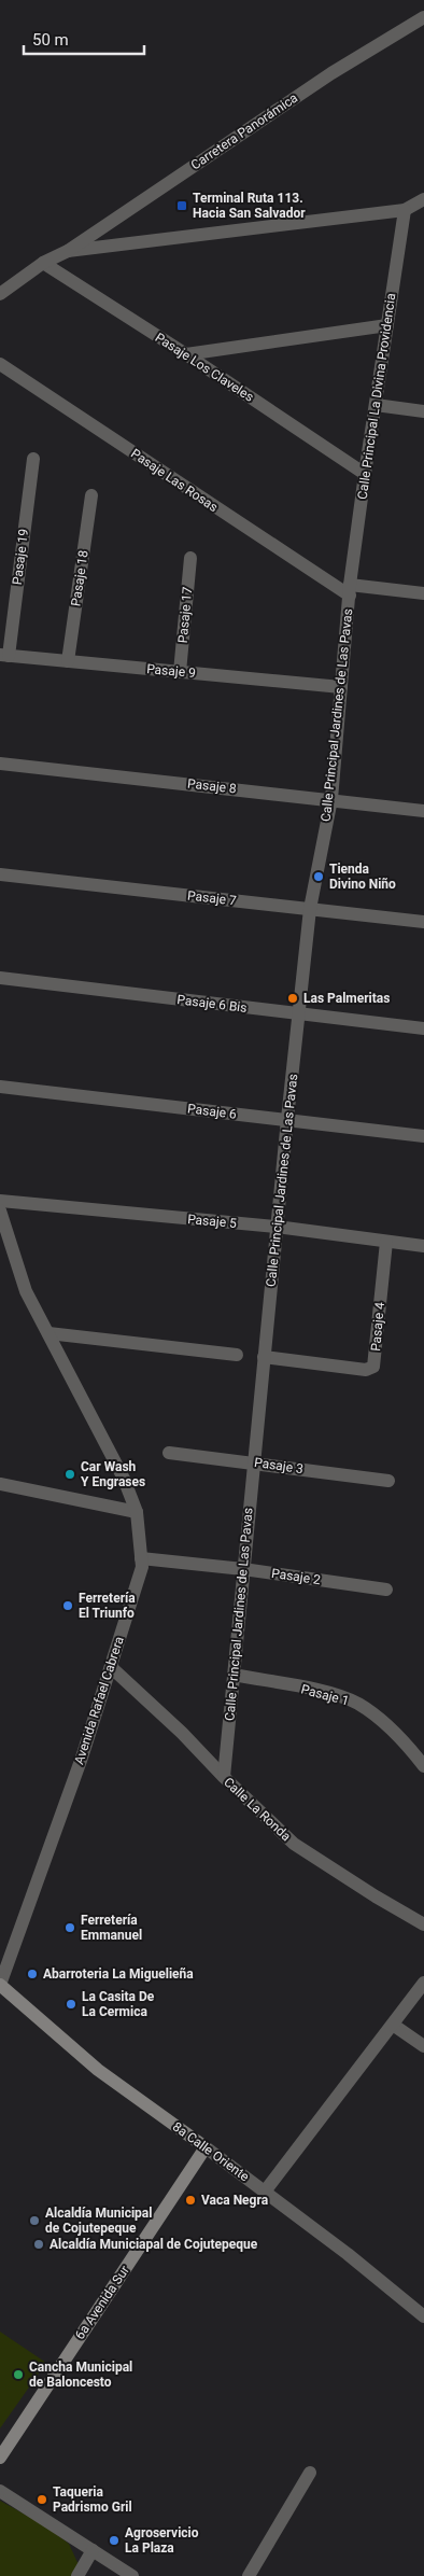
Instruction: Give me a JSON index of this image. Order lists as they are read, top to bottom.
{
  "streets": {
    "main road": ["8a Calle Oriente", "6a Avenida Sur"],
    "street": [
      "Carretera Panorámica",
      "Pasaje Los Claveles",
      "Calle Principal La Divina Providencia",
      "Pasaje Las Rosas",
      "Pasaje 19",
      "Pasaje 18",
      "Pasaje 17",
      "Pasaje 9",
      "Calle Principal Jardines de Las Pavas",
      "Pasaje 8",
      "Pasaje 7",
      "Pasaje 6 Bis",
      "Pasaje 6",
      "Pasaje 5",
      "Pasaje 4",
      "Pasaje 3",
      "Pasaje 2",
      "Pasaje 1",
      "Avenida Rafael Cabrera",
      "Calle La Ronda"
    ]
  },
  "crossings": [
    ["Pasaje Los Claveles", "Calle Principal La Divina Providencia"],
    ["Calle Principal La Divina Providencia", "Pasaje Las Rosas"],
    ["Calle Principal La Divina Providencia", "Calle Principal Jardines de Las Pavas"],
    ["Pasaje Las Rosas", "Calle Principal Jardines de Las Pavas"],
    ["Pasaje 19", "Pasaje 9"],
    ["Pasaje 18", "Pasaje 9"],
    ["Pasaje 17", "Pasaje 9"],
    ["Pasaje 9", "Calle Principal Jardines de Las Pavas"],
    ["Calle Principal Jardines de Las Pavas", "Pasaje 8"],
    ["Calle Principal Jardines de Las Pavas", "Pasaje 7"],
    ["Calle Principal Jardines de Las Pavas", "Pasaje 6 Bis"],
    ["Calle Principal Jardines de Las Pavas", "Pasaje 6"],
    ["Calle Principal Jardines de Las Pavas", "Pasaje 5"],
    ["Calle Principal Jardines de Las Pavas", "Pasaje 4"],
    ["Calle Principal Jardines de Las Pavas", "Pasaje 3"],
    ["Calle Principal Jardines de Las Pavas", "Pasaje 2"],
    ["Calle Principal Jardines de Las Pavas", "Pasaje 1"],
    ["Calle Principal Jardines de Las Pavas", "Calle La Ronda"],
    ["Pasaje 5", "Pasaje 4"],
    ["Pasaje 2", "Avenida Rafael Cabrera"],
    ["Avenida Rafael Cabrera", "Calle La Ronda"],
    ["Avenida Rafael Cabrera", "8a Calle Oriente"],
    ["8a Calle Oriente", "6a Avenida Sur"]
  ],
  "places": {
    "transit": ["Terminal Ruta 113. Hacia San Salvador"],
    "other": [
      "Tienda Divino Niño",
      "Las Palmeritas",
      "Car Wash Y Engrases",
      "Ferretería El Triunfo",
      "Ferretería Emmanuel",
      "Abarroteria La Miguelieña",
      "La Casita De La Cermica",
      "Vaca Negra",
      "Alcaldía Municipal de Cojutepeque",
      "Alcaldía Municiapal de Cojutepeque",
      "Cancha Municipal de Baloncesto",
      "Taqueria Padrismo Gril",
      "Agroservicio La Plaza"
    ]
  },
  "scale_bar": "50 m"
}
